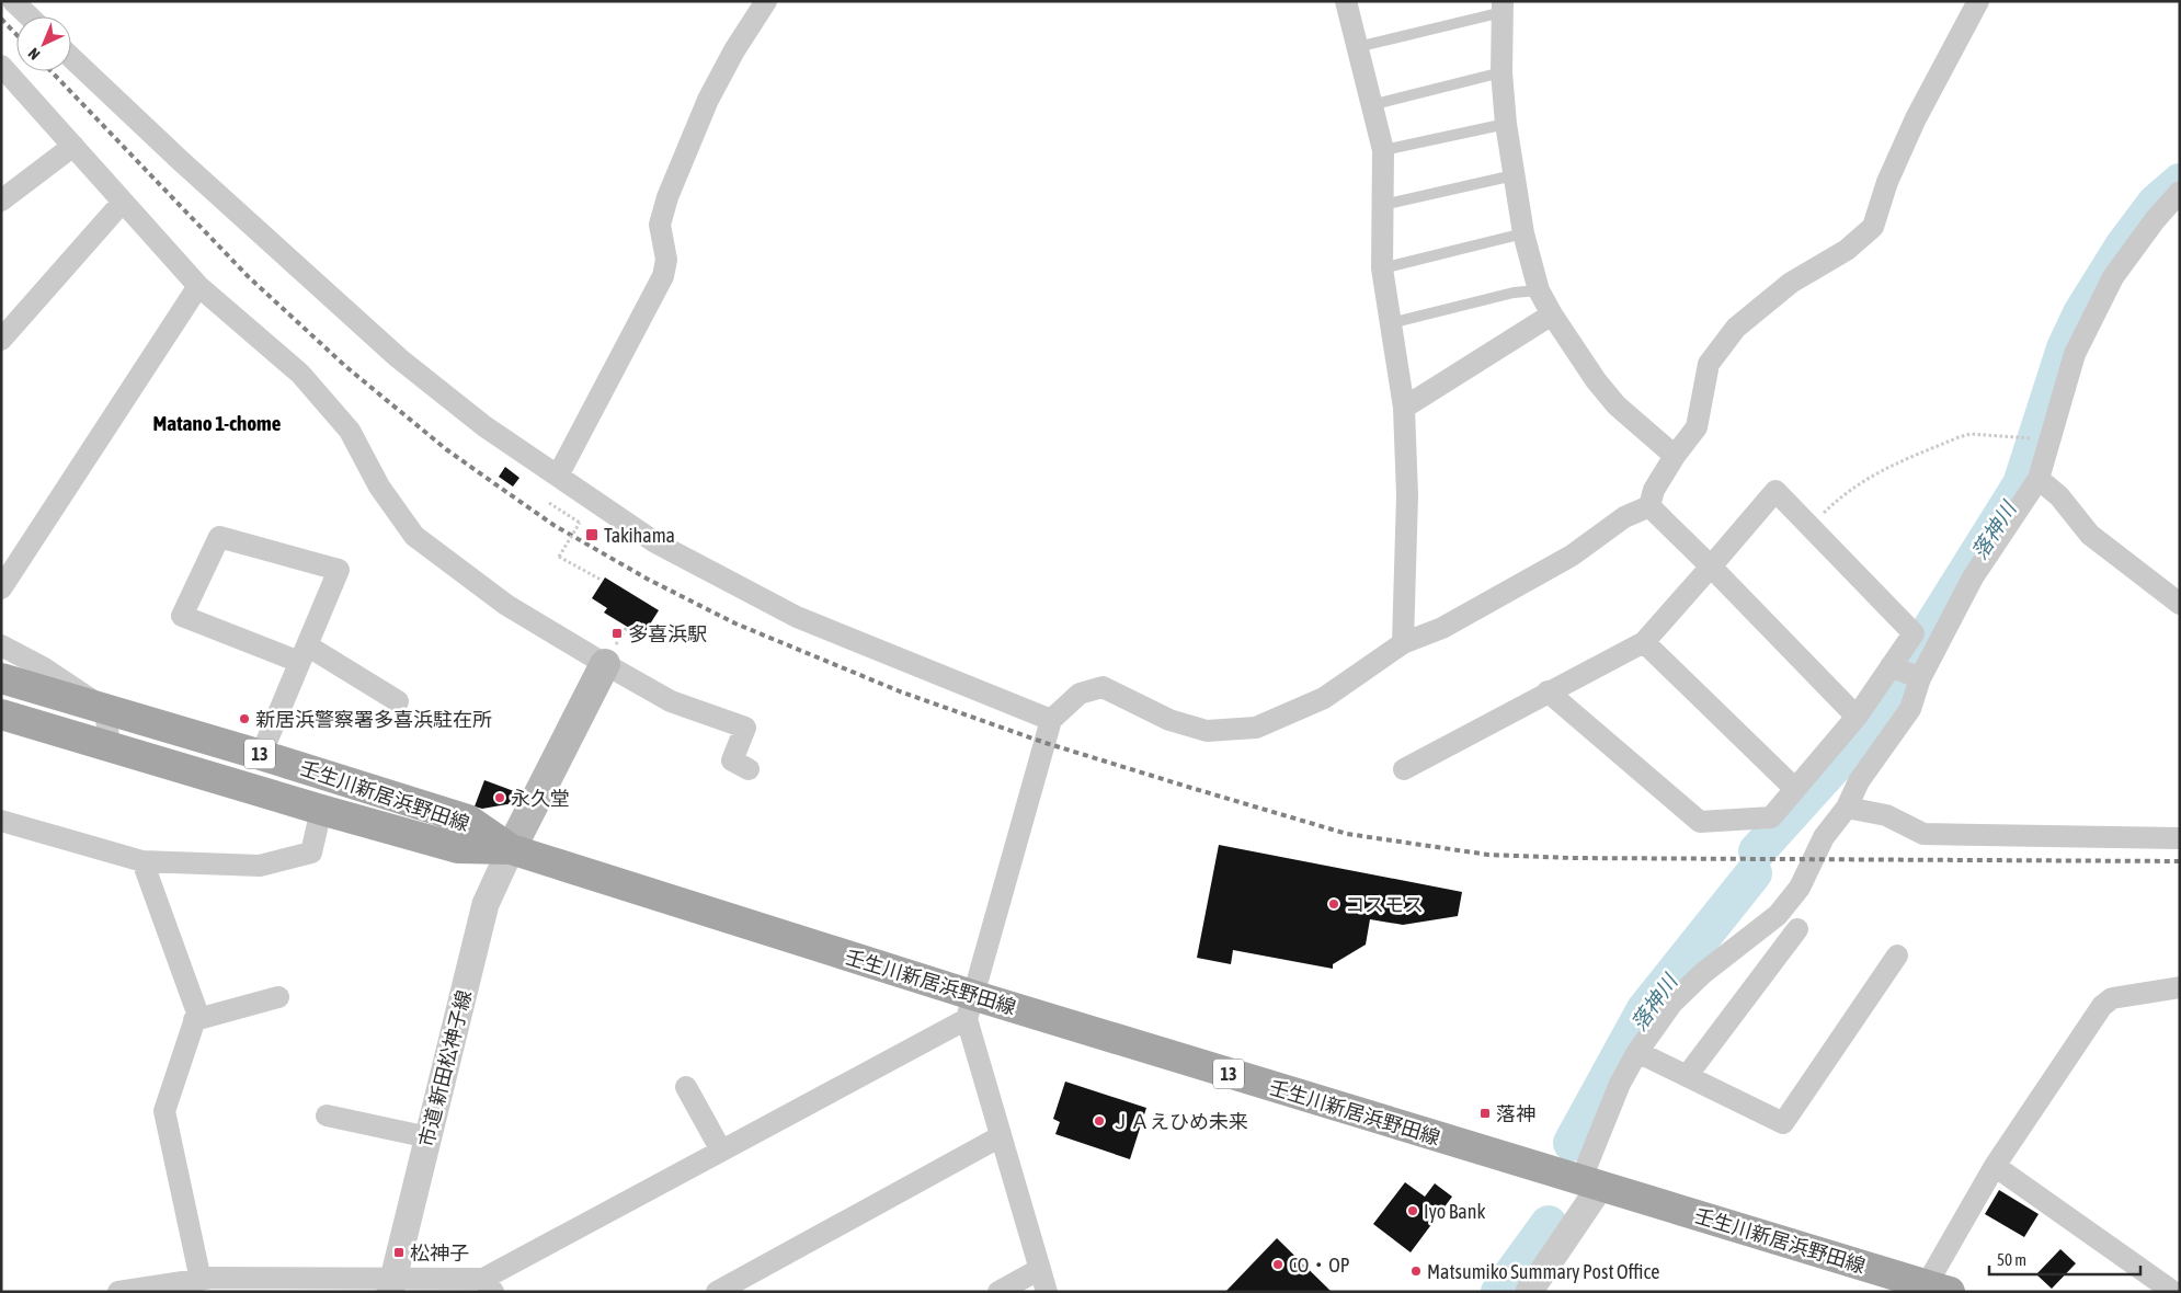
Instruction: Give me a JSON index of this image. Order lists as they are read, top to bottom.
{
  "streets": {
    "main road": ["13", "壬生川新居浜野田線"],
    "street": ["市道 新田松神子線"]
  },
  "crossings": [
    ["壬生川新居浜野田線", "市道 新田松神子線"]
  ],
  "districts": ["Matano 1-chome"],
  "water": ["落神川"],
  "places": {
    "transit": [
      "Takihama",
      "多喜浜駅",
      "落神",
      "松神子"
    ],
    "other": [
      "新居浜警察署多喜浜駐在所",
      "永久堂",
      "コスモス",
      "ＪＡえひめ未来",
      "Iyo Bank",
      "CO・OP",
      "Matsumiko Summary Post Office"
    ]
  },
  "scale_bar": "50 m",
  "north": "bottom left"
}
